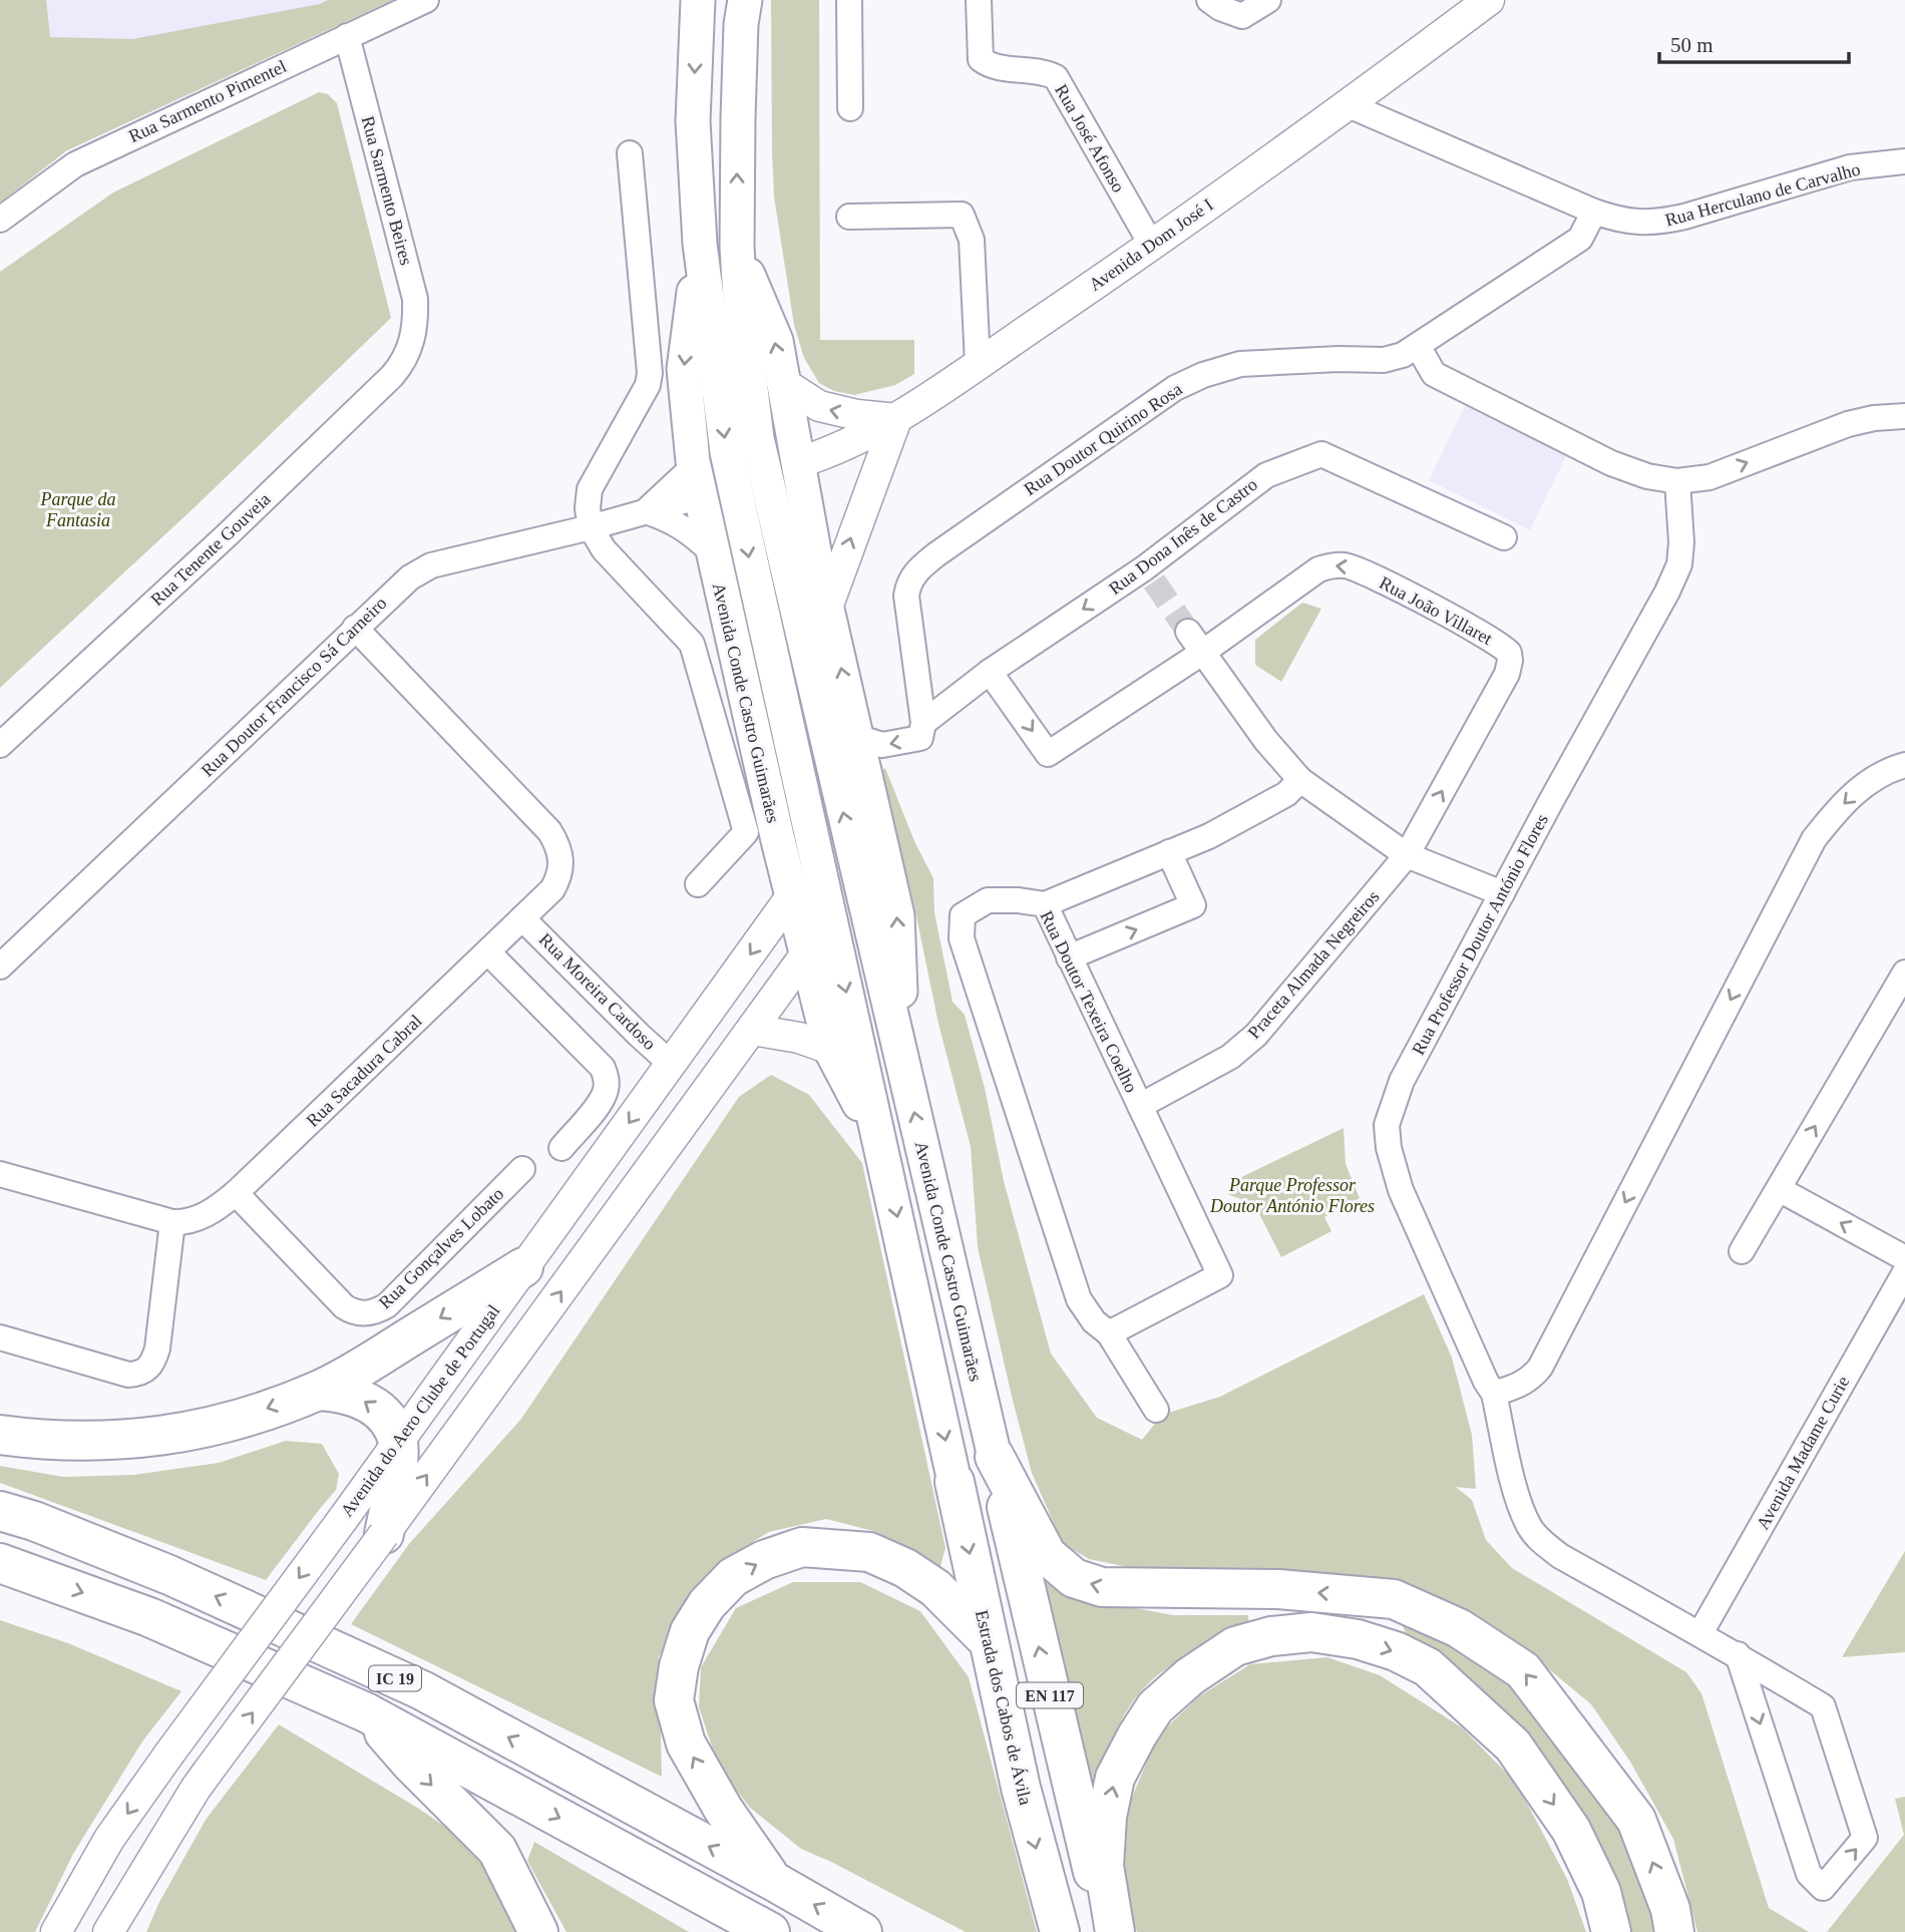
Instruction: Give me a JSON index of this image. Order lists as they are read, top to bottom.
{
  "streets": {
    "highway": ["IC 19", "EN 117", "Estrada dos Cabos de Ávila"],
    "main road": ["Avenida Conde Castro Guimarães"],
    "street": [
      "Rua Sarmento Pimentel",
      "Rua José Afonso",
      "Rua Sarmento Beires",
      "Rua Herculano de Carvalho",
      "Avenida Dom José I",
      "Rua Doutor Quirino Rosa",
      "Rua Dona Inês de Castro",
      "Rua Tenente Gouveia",
      "Rua João Villaret",
      "Rua Doutor Francisco Sá Carneiro",
      "Rua Professor Doutor António Flores",
      "Praceta Almada Negreiros",
      "Rua Moreira Cardoso",
      "Rua Doutor Texeira Coelho",
      "Rua Sacadura Cabral",
      "Rua Gonçalves Lobato",
      "Avenida do Aero Clube de Portugal",
      "Avenida Madame Curie"
    ]
  },
  "crossings": [
    ["Rua Sarmento Pimentel", "Rua Sarmento Beires"],
    ["Rua José Afonso", "Avenida Dom José I"],
    ["Rua Sarmento Beires", "Rua Tenente Gouveia"],
    ["Rua Herculano de Carvalho", "Avenida Dom José I"],
    ["Avenida Dom José I", "Avenida Conde Castro Guimarães"],
    ["Rua Doutor Quirino Rosa", "Rua Dona Inês de Castro"],
    ["Rua Dona Inês de Castro", "Rua João Villaret"],
    ["Rua Dona Inês de Castro", "Avenida Conde Castro Guimarães"],
    ["Rua João Villaret", "Praceta Almada Negreiros"],
    ["Rua Doutor Francisco Sá Carneiro", "Avenida Conde Castro Guimarães"],
    ["Rua Doutor Francisco Sá Carneiro", "Rua Sacadura Cabral"],
    ["Avenida Conde Castro Guimarães", "Avenida do Aero Clube de Portugal"],
    ["Avenida Conde Castro Guimarães", "EN 117"],
    ["Avenida Conde Castro Guimarães", "Estrada dos Cabos de Ávila"],
    ["Rua Professor Doutor António Flores", "Avenida Madame Curie"],
    ["Praceta Almada Negreiros", "Rua Doutor Texeira Coelho"],
    ["Rua Moreira Cardoso", "Rua Sacadura Cabral"],
    ["Rua Moreira Cardoso", "Avenida do Aero Clube de Portugal"],
    ["Rua Sacadura Cabral", "Rua Gonçalves Lobato"]
  ],
  "one_way": ["Rua Dona Inês de Castro"],
  "parks": ["Parque da Fantasia", "Parque Professor Doutor António Flores"],
  "scale_bar": "50 m"
}
